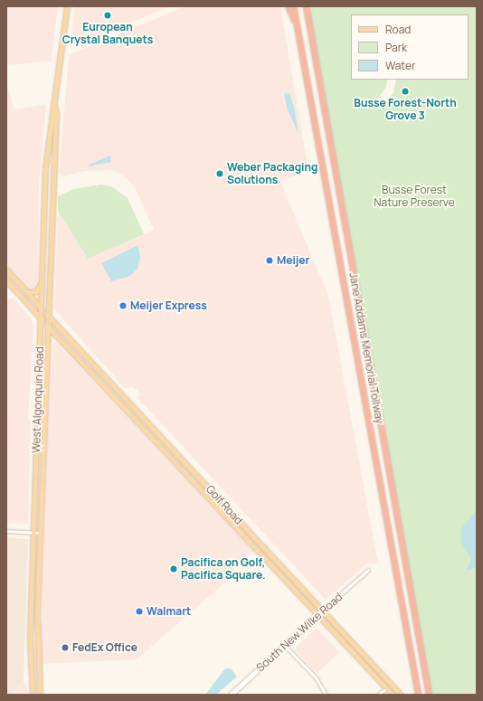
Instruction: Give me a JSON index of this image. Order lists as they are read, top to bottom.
{
  "streets": {
    "highway": ["Jane Addams Memorial Tollway"],
    "main road": ["West Algonquin Road", "Golf Road", "South New Wilke Road"]
  },
  "crossings": [
    ["West Algonquin Road", "Golf Road"],
    ["Golf Road", "South New Wilke Road"]
  ],
  "parks": ["Busse Forest Nature Preserve"],
  "places": [
    "European Crystal Banquets",
    "Busse Forest-North Grove 3",
    "Weber Packaging Solutions",
    "Meijer",
    "Meijer Express",
    "Pacifica on Golf, Pacifica Square.",
    "Walmart",
    "FedEx Office"
  ],
  "legend": ["Road", "Park", "Water"]
}
